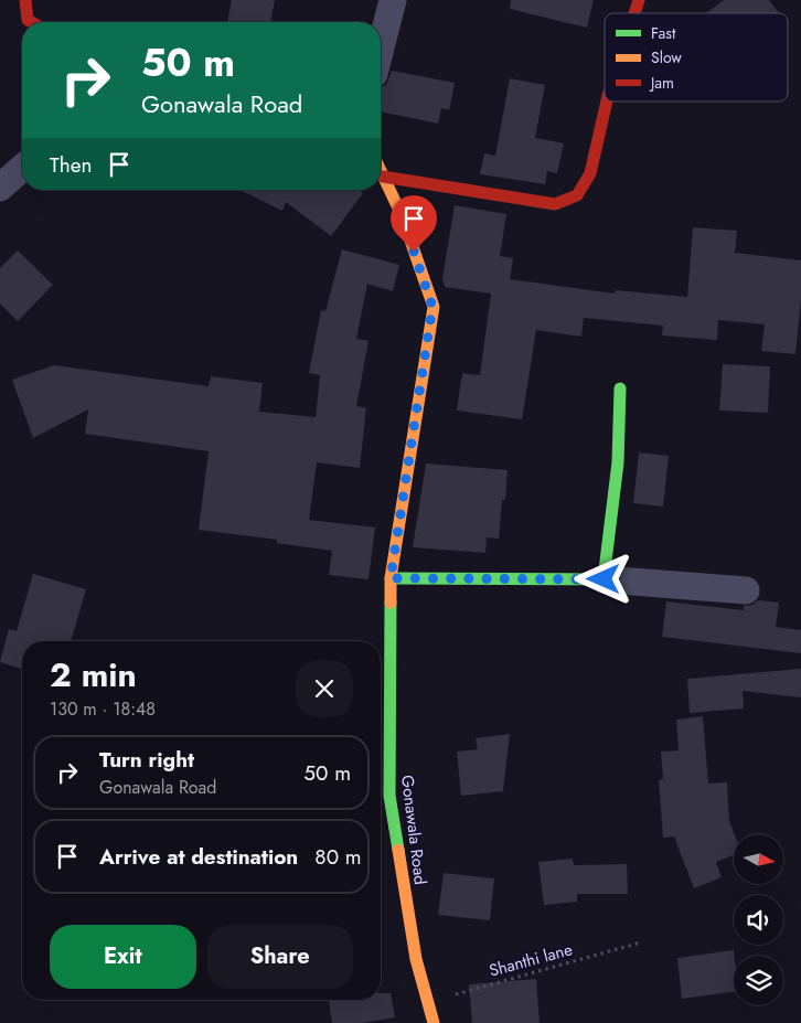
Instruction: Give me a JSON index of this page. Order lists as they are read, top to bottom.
{
  "streets": {
    "street": ["Gonawala Road"],
    "path": ["Shanthi lane"]
  },
  "crossings": [
    ["Gonawala Road", "Shanthi lane"]
  ],
  "legend": ["Fast", "Slow", "Jam"],
  "north": "right",
  "page": {
    "turn": ["50 m", "Gonawala Road"],
    "then": "Then",
    "heading": ["2 min", "130 m · 18:48"],
    "list": [
      {
        "name": "Turn right",
        "note": "Gonawala Road",
        "value": "50 m"
      },
      {
        "name": "Arrive at destination",
        "value": "80 m"
      }
    ],
    "buttons": ["Exit", "Share"]
  }
}
